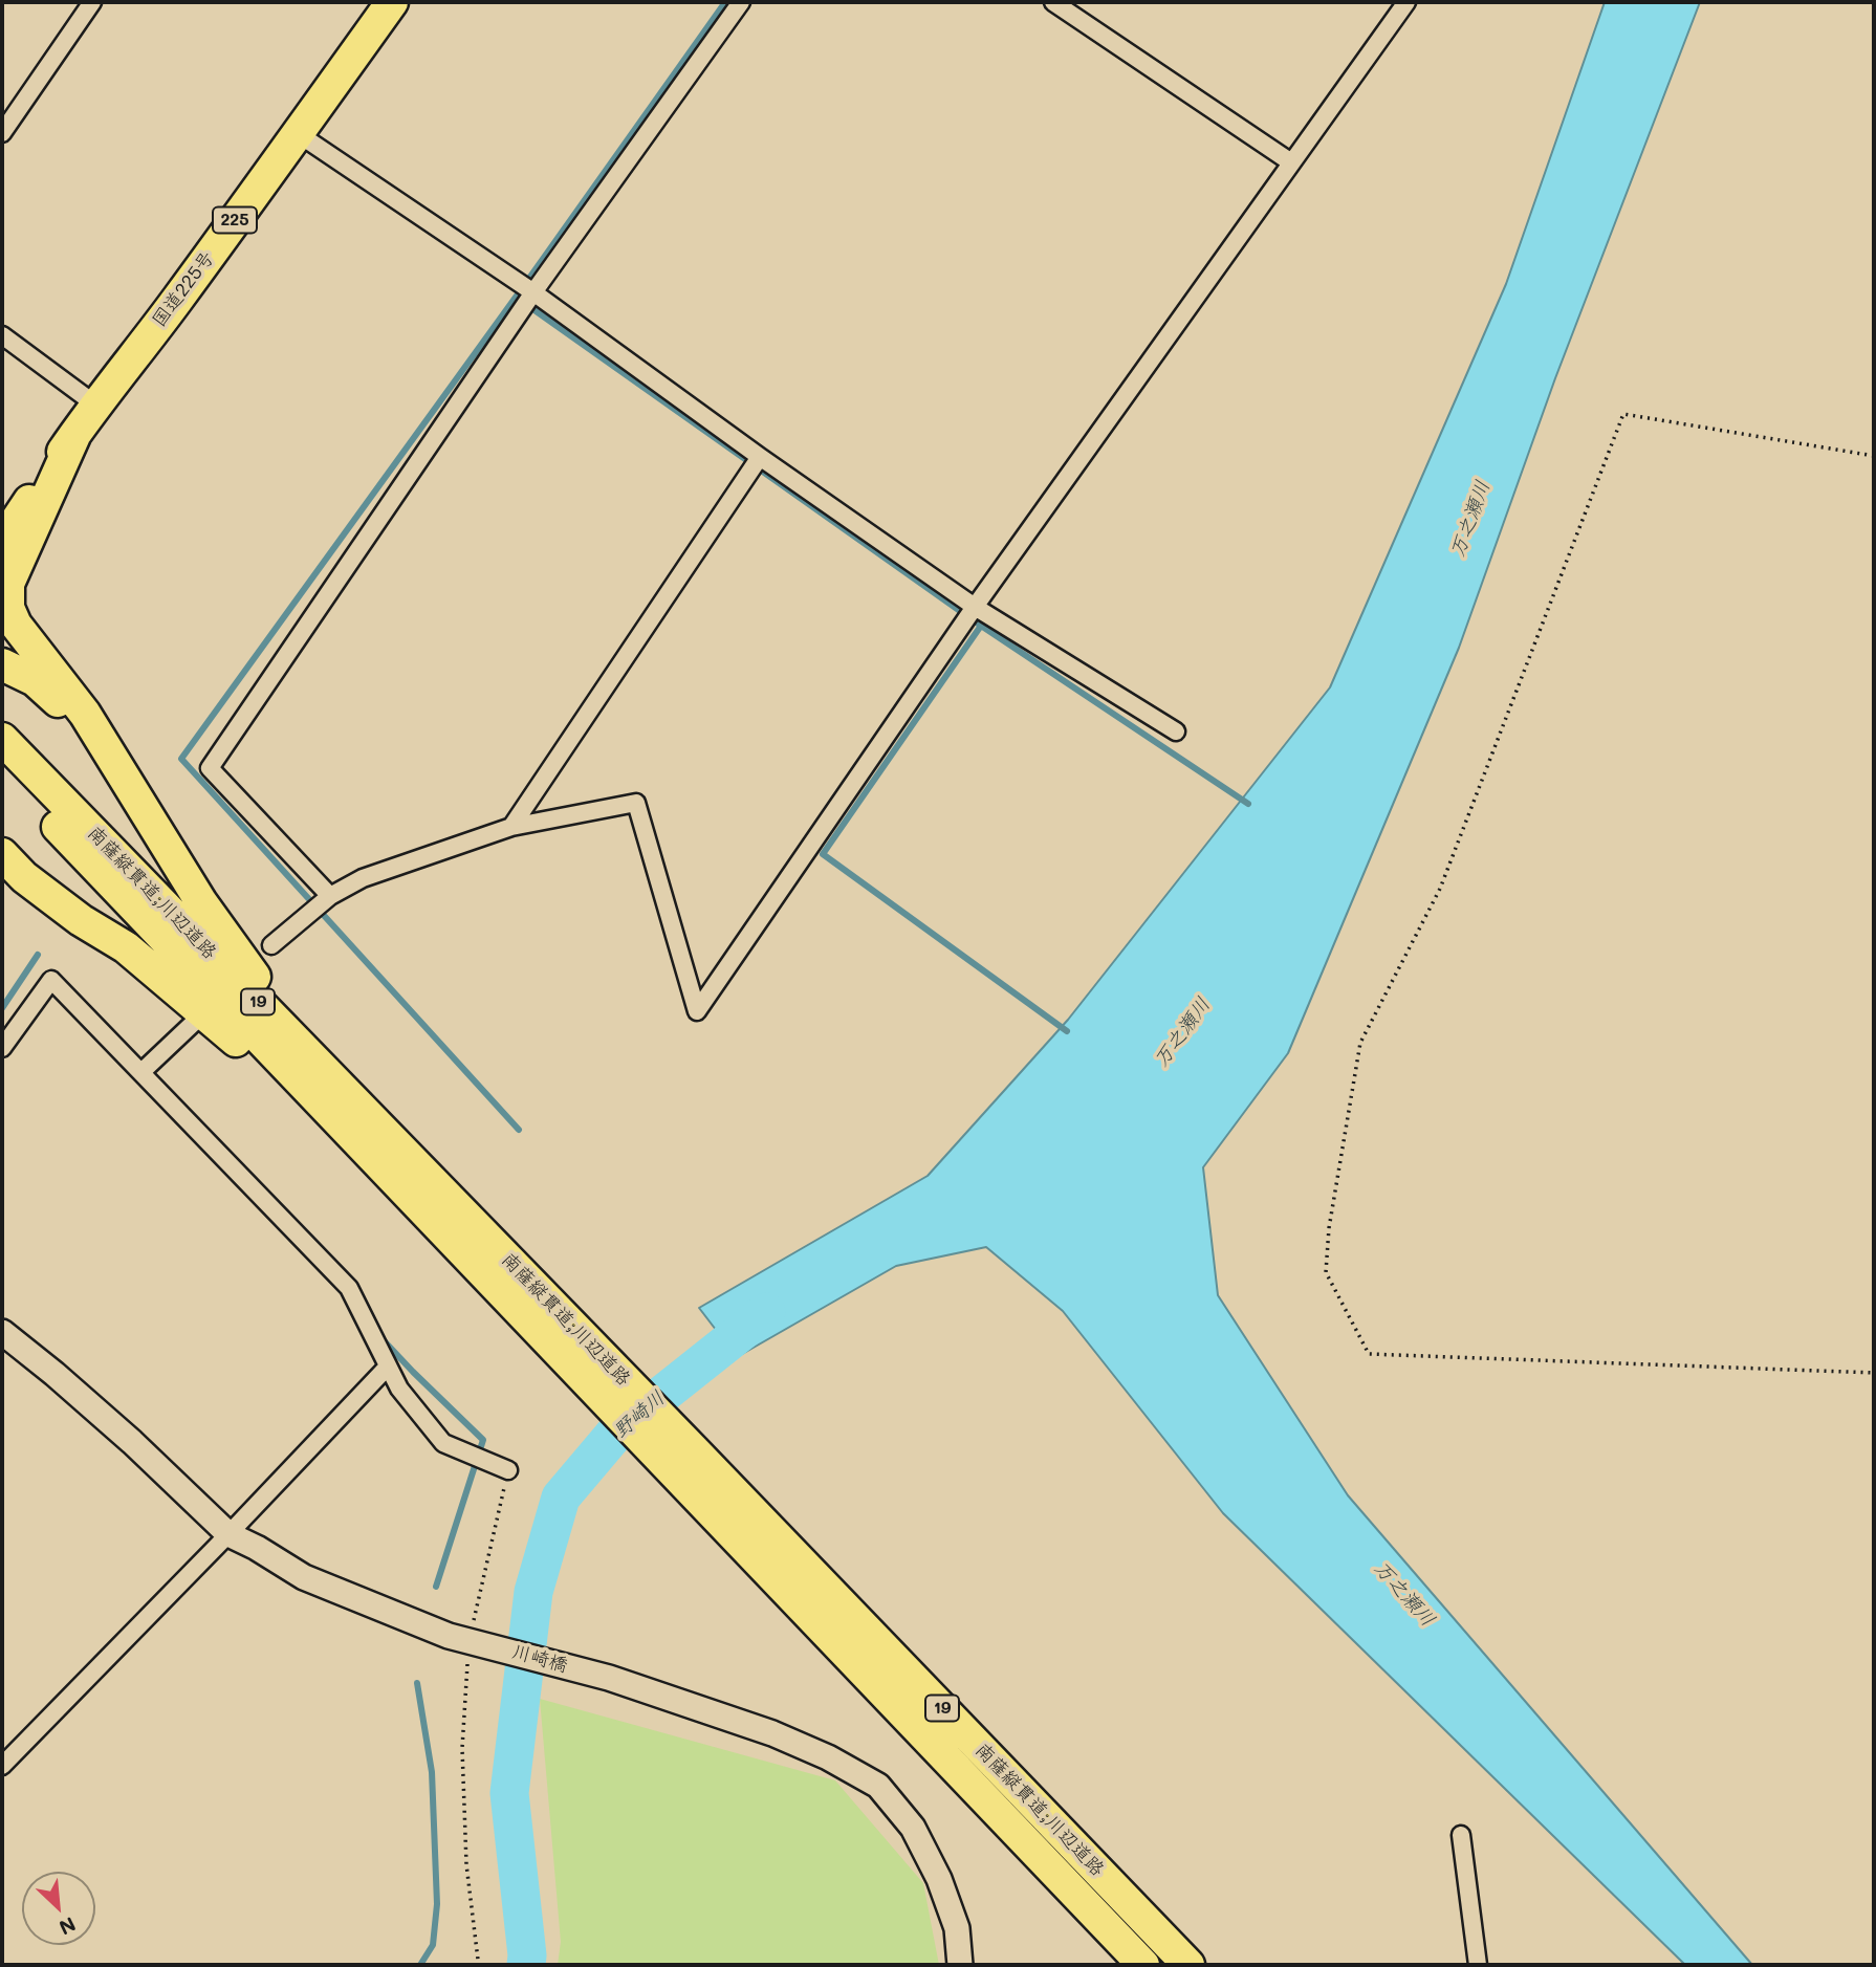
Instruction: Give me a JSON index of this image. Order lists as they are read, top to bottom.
{
  "streets": {
    "highway": [
      "225",
      "国道225号",
      "南薩縦貫道;川辺道路",
      "19"
    ],
    "street": ["川崎橋"]
  },
  "crossings": [
    ["国道225号", "19"],
    ["南薩縦貫道;川辺道路", "19"]
  ],
  "water": ["万之瀬川", "野崎川"],
  "north": "bottom right"
}
